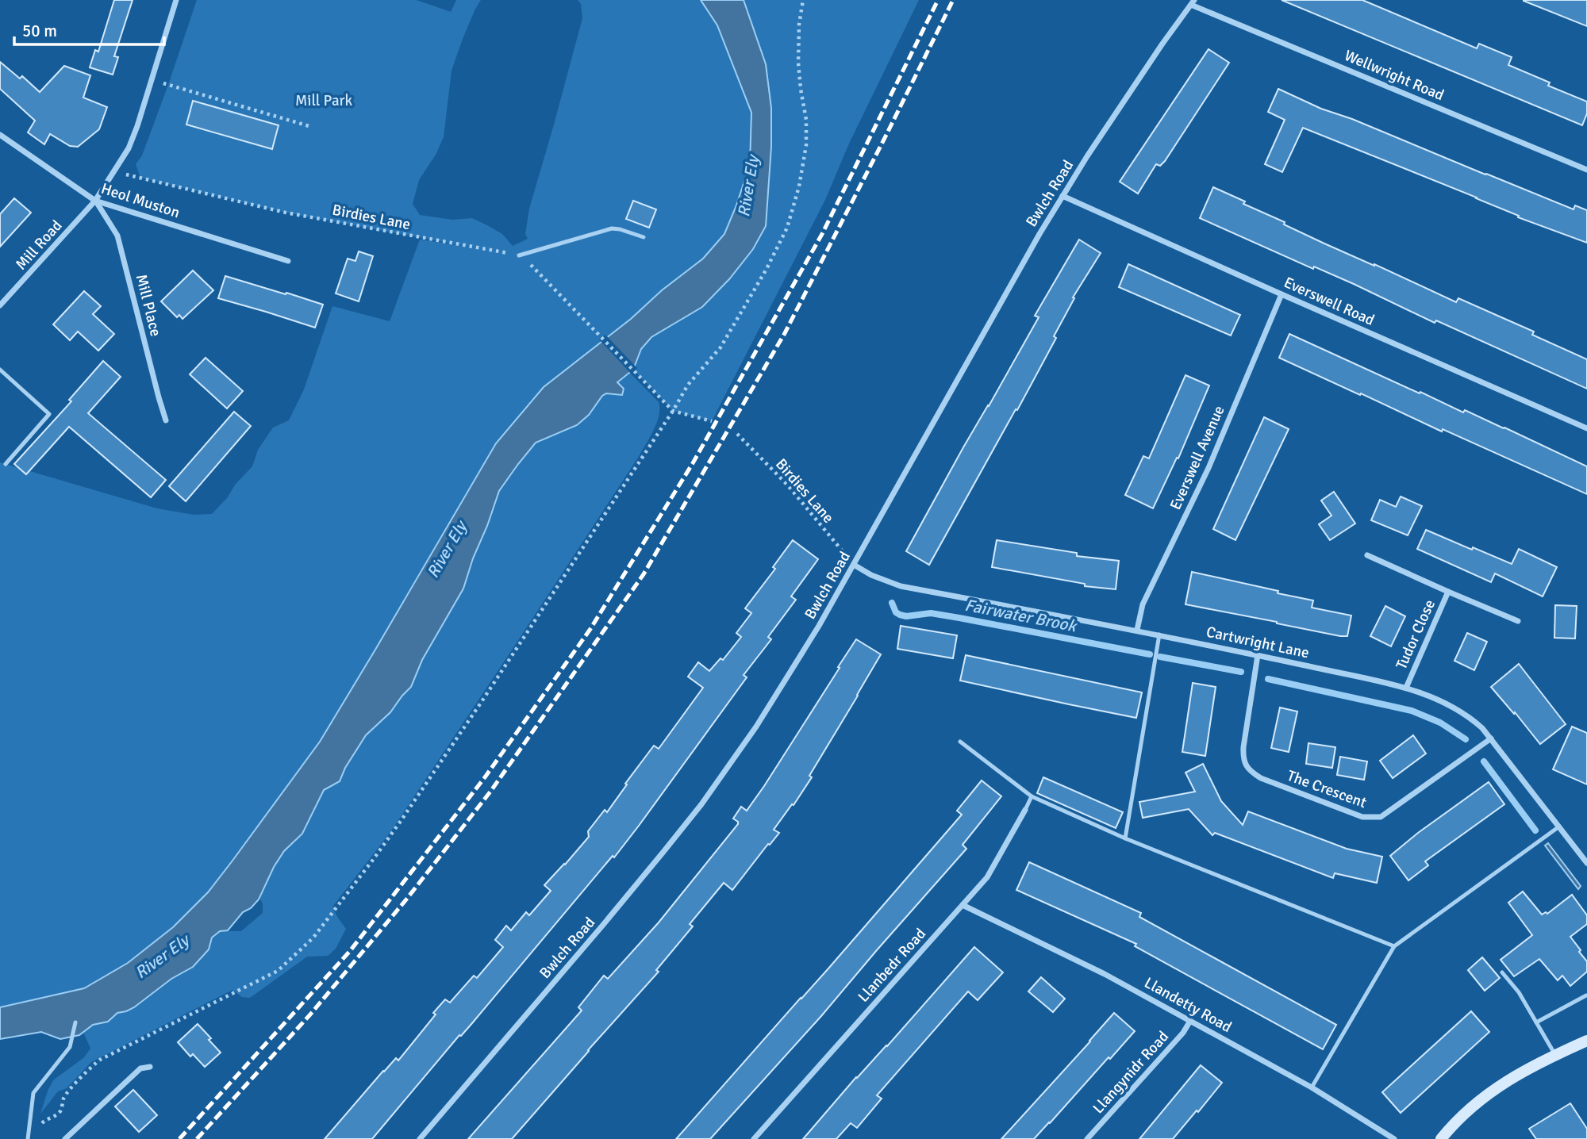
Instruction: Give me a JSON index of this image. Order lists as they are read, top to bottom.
{
  "streets": {
    "street": [
      "Wellwright Road",
      "Bwlch Road",
      "Heol Muston",
      "Mill Road",
      "Everswell Road",
      "Mill Place",
      "Everswell Avenue",
      "Tudor Close",
      "Cartwright Lane",
      "The Crescent",
      "Llanbedr Road",
      "Llandetty Road",
      "Llangynidr Road"
    ],
    "path": ["Birdies Lane"]
  },
  "crossings": [
    ["Wellwright Road", "Bwlch Road"],
    ["Bwlch Road", "Birdies Lane"],
    ["Bwlch Road", "Everswell Road"],
    ["Bwlch Road", "Cartwright Lane"],
    ["Heol Muston", "Mill Road"],
    ["Heol Muston", "Mill Place"],
    ["Birdies Lane", "Mill Road"],
    ["Birdies Lane", "Cartwright Lane"],
    ["Mill Road", "Mill Place"],
    ["Everswell Road", "Everswell Avenue"],
    ["Everswell Avenue", "Cartwright Lane"],
    ["Tudor Close", "Cartwright Lane"],
    ["Cartwright Lane", "The Crescent"],
    ["Llanbedr Road", "Llandetty Road"],
    ["Llandetty Road", "Llangynidr Road"]
  ],
  "water": ["River Ely", "Fairwater Brook"],
  "parks": ["Mill Park"],
  "scale_bar": "50 m"
}
